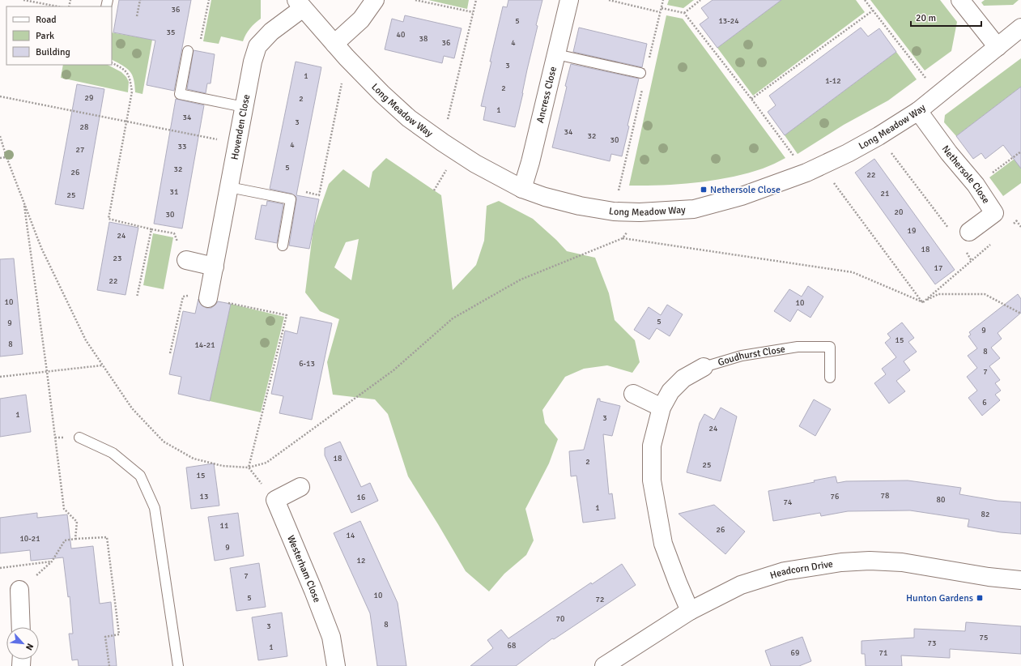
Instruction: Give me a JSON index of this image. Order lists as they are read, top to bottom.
{
  "streets": {
    "street": [
      "Ancress Close",
      "Long Meadow Way",
      "Hovenden Close",
      "Nethersole Close",
      "Goudhurst Close",
      "Westerham Close",
      "Headcorn Drive"
    ]
  },
  "crossings": [
    ["Ancress Close", "Long Meadow Way"],
    ["Long Meadow Way", "Hovenden Close"],
    ["Long Meadow Way", "Nethersole Close"],
    ["Goudhurst Close", "Headcorn Drive"]
  ],
  "places": {
    "transit": ["Nethersole Close", "Hunton Gardens"]
  },
  "house_numbers": [
    "36",
    "5",
    "13-24",
    "35",
    "40",
    "38",
    "36",
    "4",
    "3",
    "1",
    "1-12",
    "2",
    "29",
    "2",
    "1",
    "34",
    "3",
    "28",
    "34",
    "32",
    "30",
    "4",
    "33",
    "27",
    "5",
    "32",
    "26",
    "22",
    "31",
    "21",
    "25",
    "20",
    "30",
    "19",
    "24",
    "18",
    "23",
    "17",
    "22",
    "10",
    "10",
    "5",
    "9",
    "9",
    "15",
    "8",
    "14-21",
    "8",
    "6-13",
    "7",
    "6",
    "1",
    "3",
    "24",
    "18",
    "2",
    "25",
    "15",
    "78",
    "13",
    "76",
    "16",
    "80",
    "74",
    "1",
    "82",
    "11",
    "26",
    "14",
    "10-21",
    "9",
    "12",
    "7",
    "10",
    "5",
    "72",
    "70",
    "8",
    "3",
    "75",
    "73",
    "68",
    "1",
    "69",
    "71"
  ],
  "legend": ["Road", "Park", "Building"],
  "scale_bar": "20 m",
  "north": "bottom right"
}
